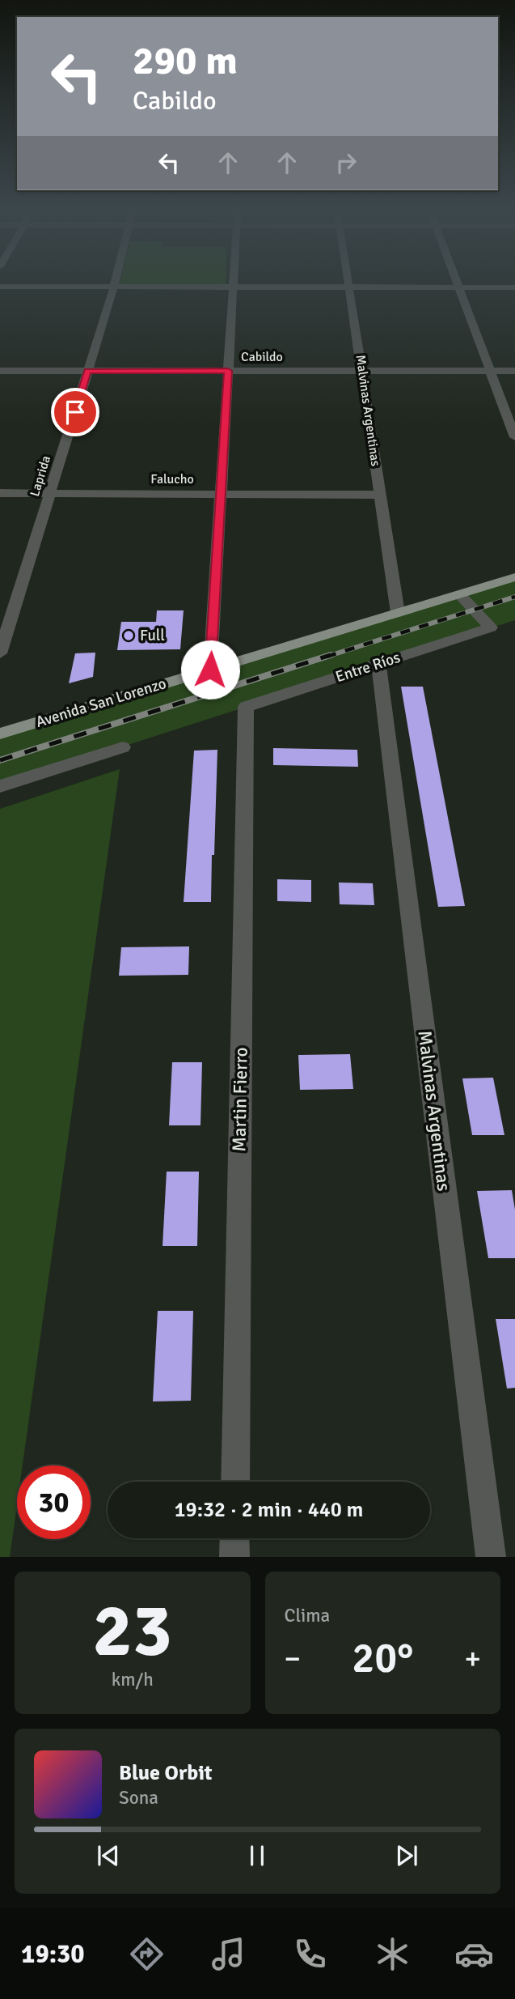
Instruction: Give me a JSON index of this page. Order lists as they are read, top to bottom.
{
  "streets": {
    "main road": ["Avenida San Lorenzo"],
    "street": [
      "Cabildo",
      "Malvinas Argentinas",
      "Laprida",
      "Falucho",
      "Entre Ríos",
      "Martin Fierro"
    ]
  },
  "crossings": [
    ["Cabildo", "Malvinas Argentinas"],
    ["Cabildo", "Laprida"],
    ["Malvinas Argentinas", "Falucho"],
    ["Malvinas Argentinas", "Entre Ríos"],
    ["Malvinas Argentinas", "Avenida San Lorenzo"],
    ["Laprida", "Falucho"],
    ["Entre Ríos", "Avenida San Lorenzo"],
    ["Entre Ríos", "Martin Fierro"]
  ],
  "places": ["Full"],
  "page": {
    "turn": ["290 m", "Cabildo"],
    "limit": "30",
    "trip": "19:32 · 2 min · 440 m",
    "tile": [
      ["23", "km/h"],
      "Clima"
    ],
    "heat": ["−", "20°", "+"],
    "song": ["Blue Orbit", "Sona"],
    "tabs": "19:30"
  }
}
